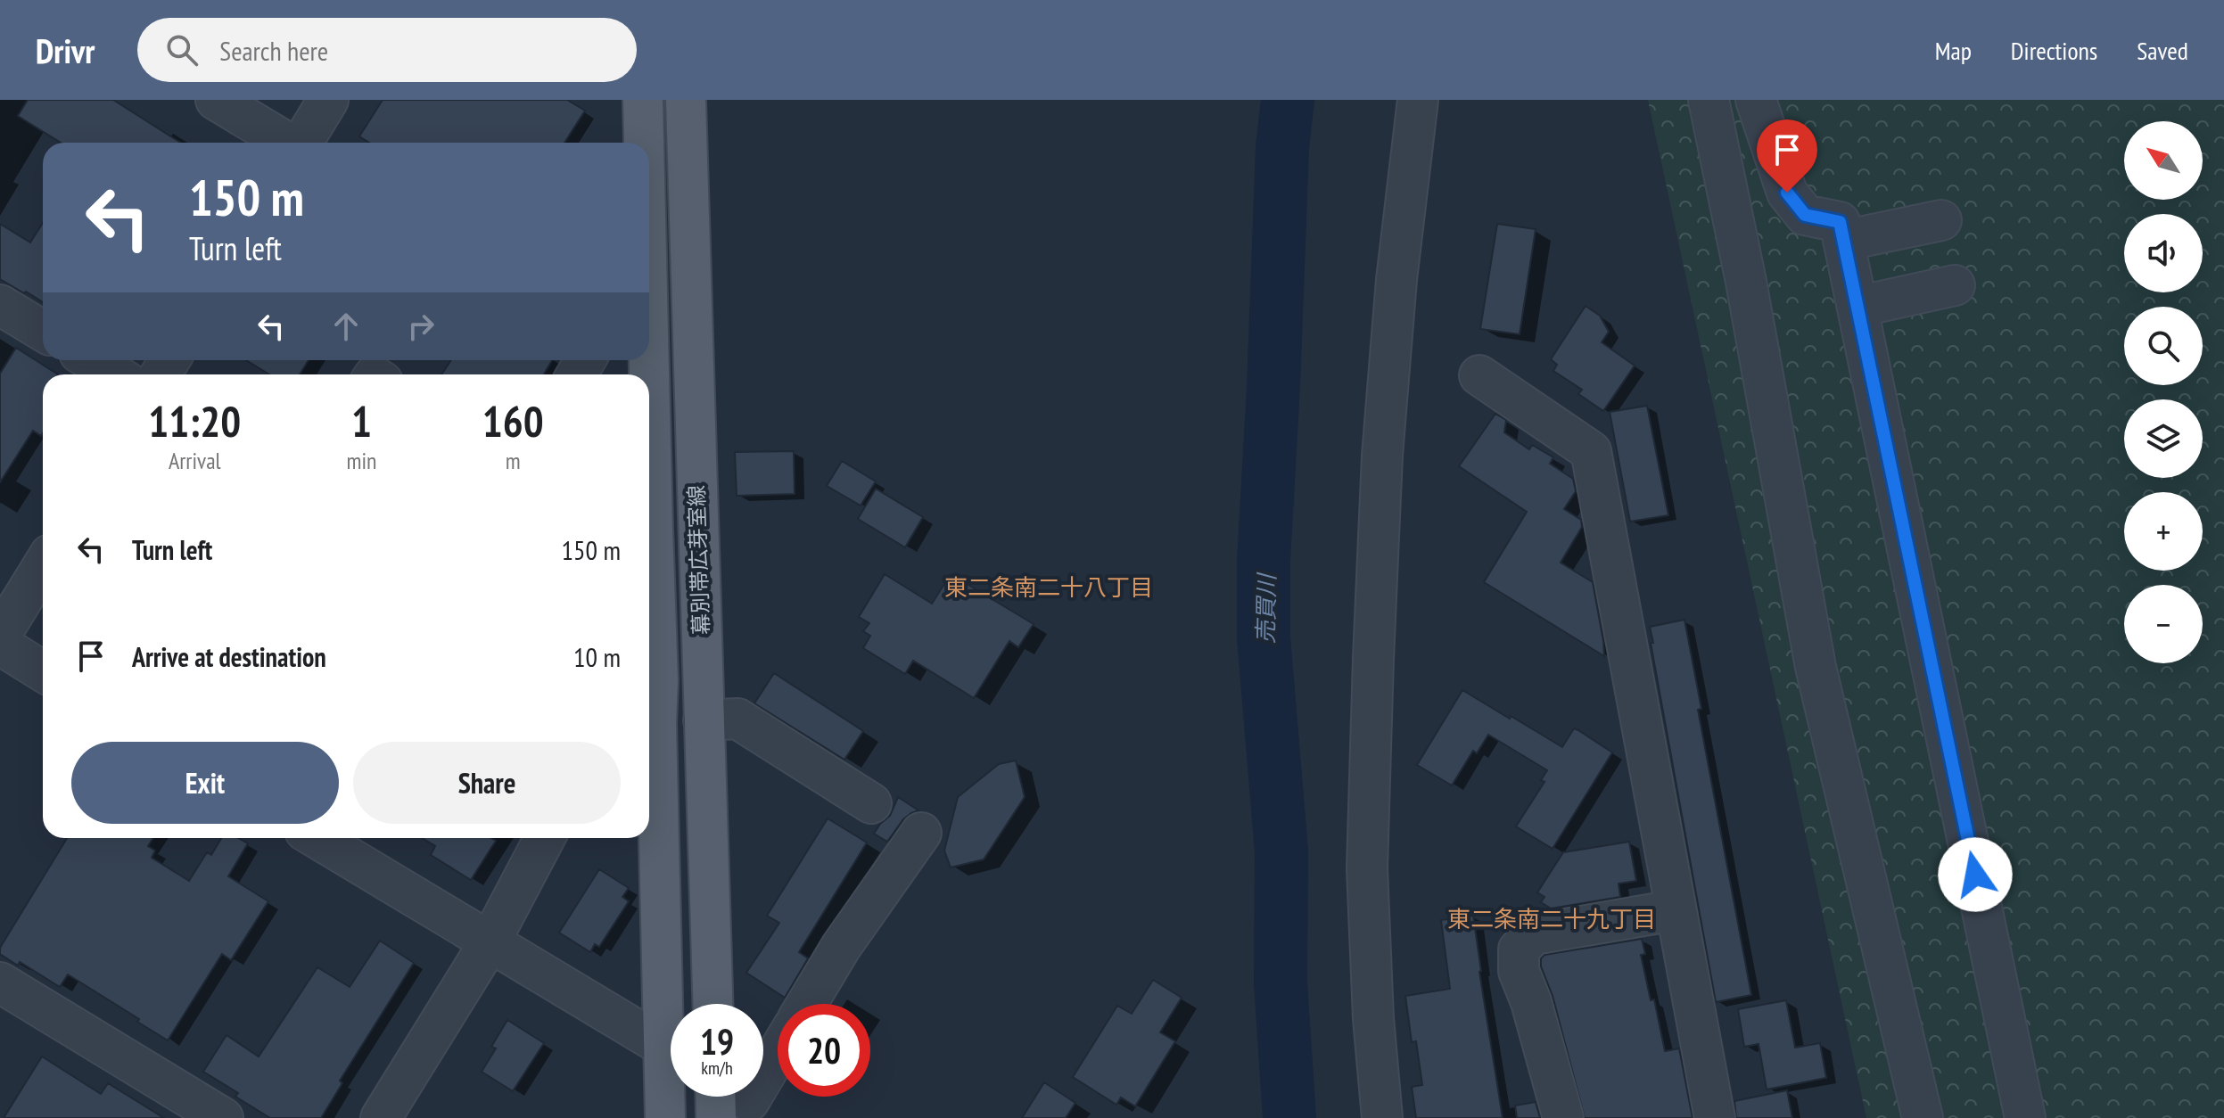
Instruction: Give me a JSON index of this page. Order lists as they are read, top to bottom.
{
  "streets": {
    "main road": ["幕別帯広芽室線"]
  },
  "districts": ["東二条南二十八丁目", "東二条南二十九丁目"],
  "water": ["売買川"],
  "north": "top left",
  "page": {
    "header": "Drivr",
    "search": "Search here",
    "nav": ["Map", "Directions", "Saved"],
    "map_buttons": ["+", "−"],
    "turn": ["150 m", "Turn left"],
    "eta": [
      "11:20",
      "Arrival",
      "1",
      "min",
      "160",
      "m"
    ],
    "list": [
      {
        "name": "Turn left",
        "value": "150 m"
      },
      {
        "name": "Arrive at destination",
        "value": "10 m"
      }
    ],
    "buttons": ["Exit", "Share"],
    "speed": "19 km/h",
    "limit": "20"
  }
}
